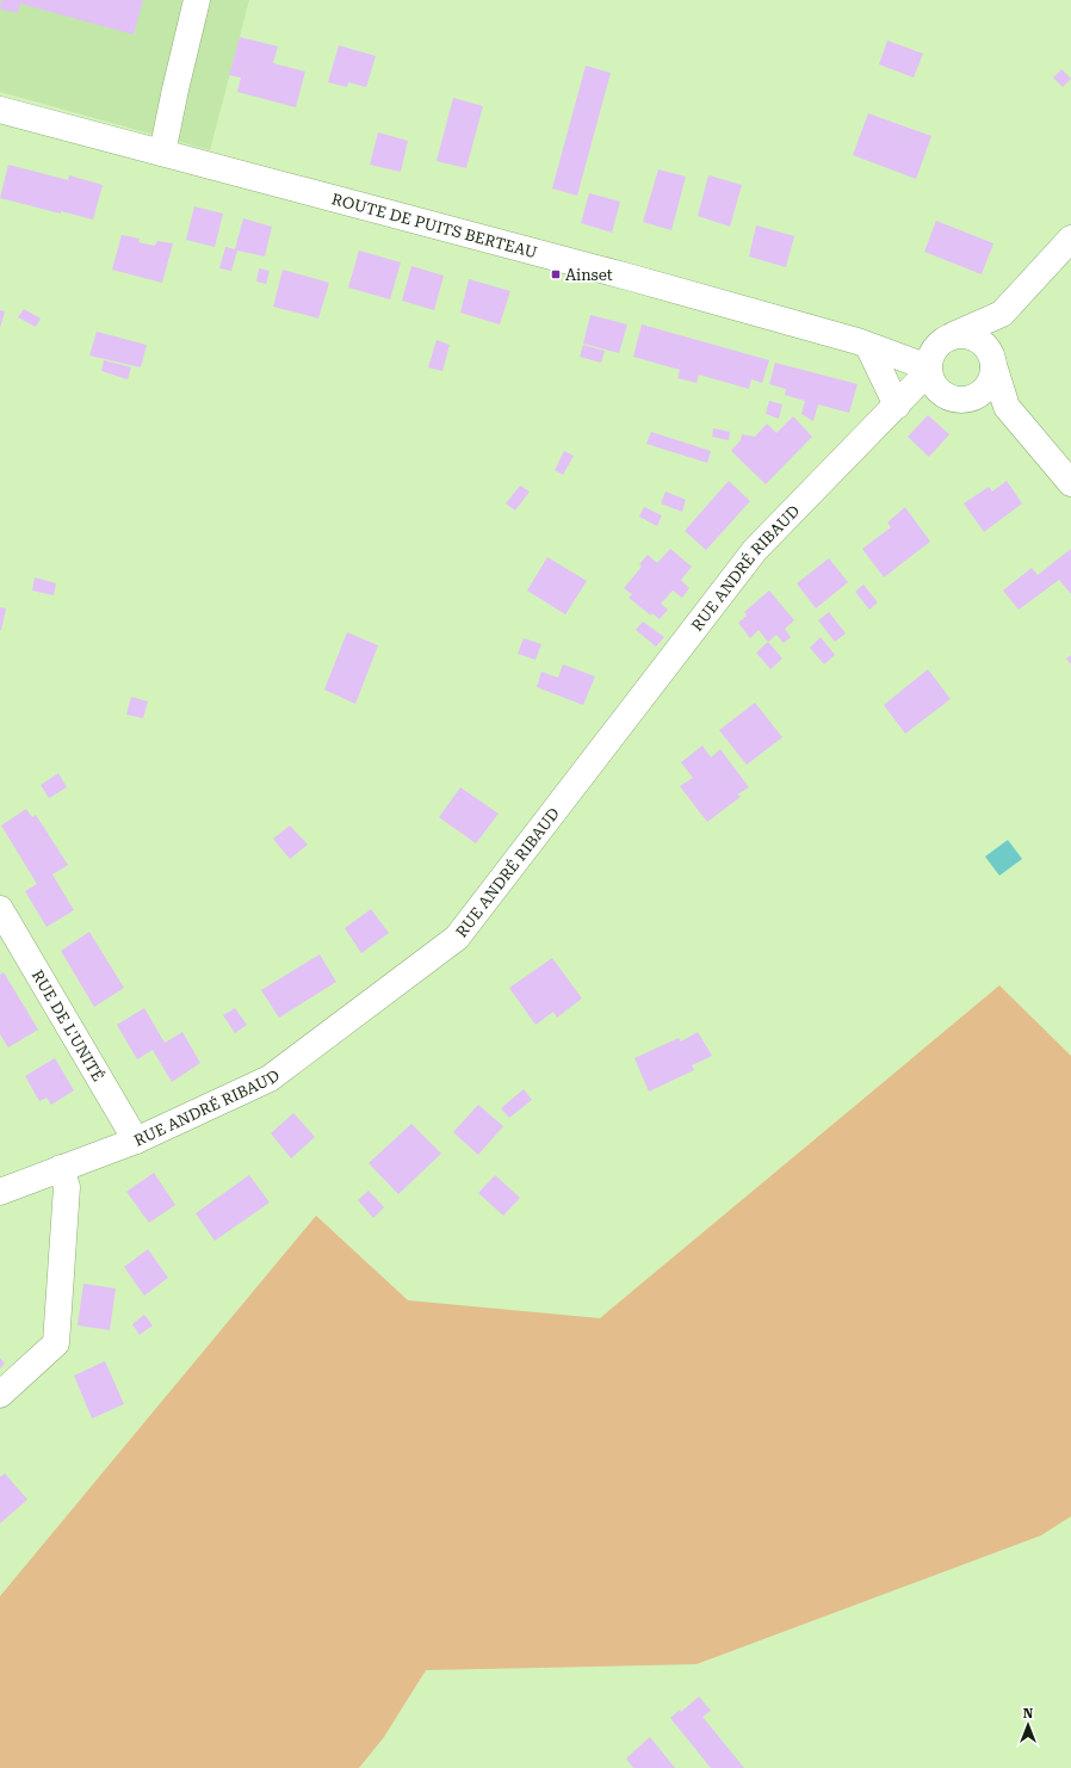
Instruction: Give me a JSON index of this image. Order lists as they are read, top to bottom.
{
  "streets": {
    "street": ["ROUTE DE PUITS BERTEAU", "RUE ANDRÉ RIBAUD", "RUE DE L'UNITÉ"]
  },
  "crossings": [
    ["ROUTE DE PUITS BERTEAU", "RUE ANDRÉ RIBAUD"],
    ["RUE ANDRÉ RIBAUD", "RUE DE L'UNITÉ"]
  ],
  "places": {
    "transit": ["Ainset"]
  },
  "north": "top"
}
